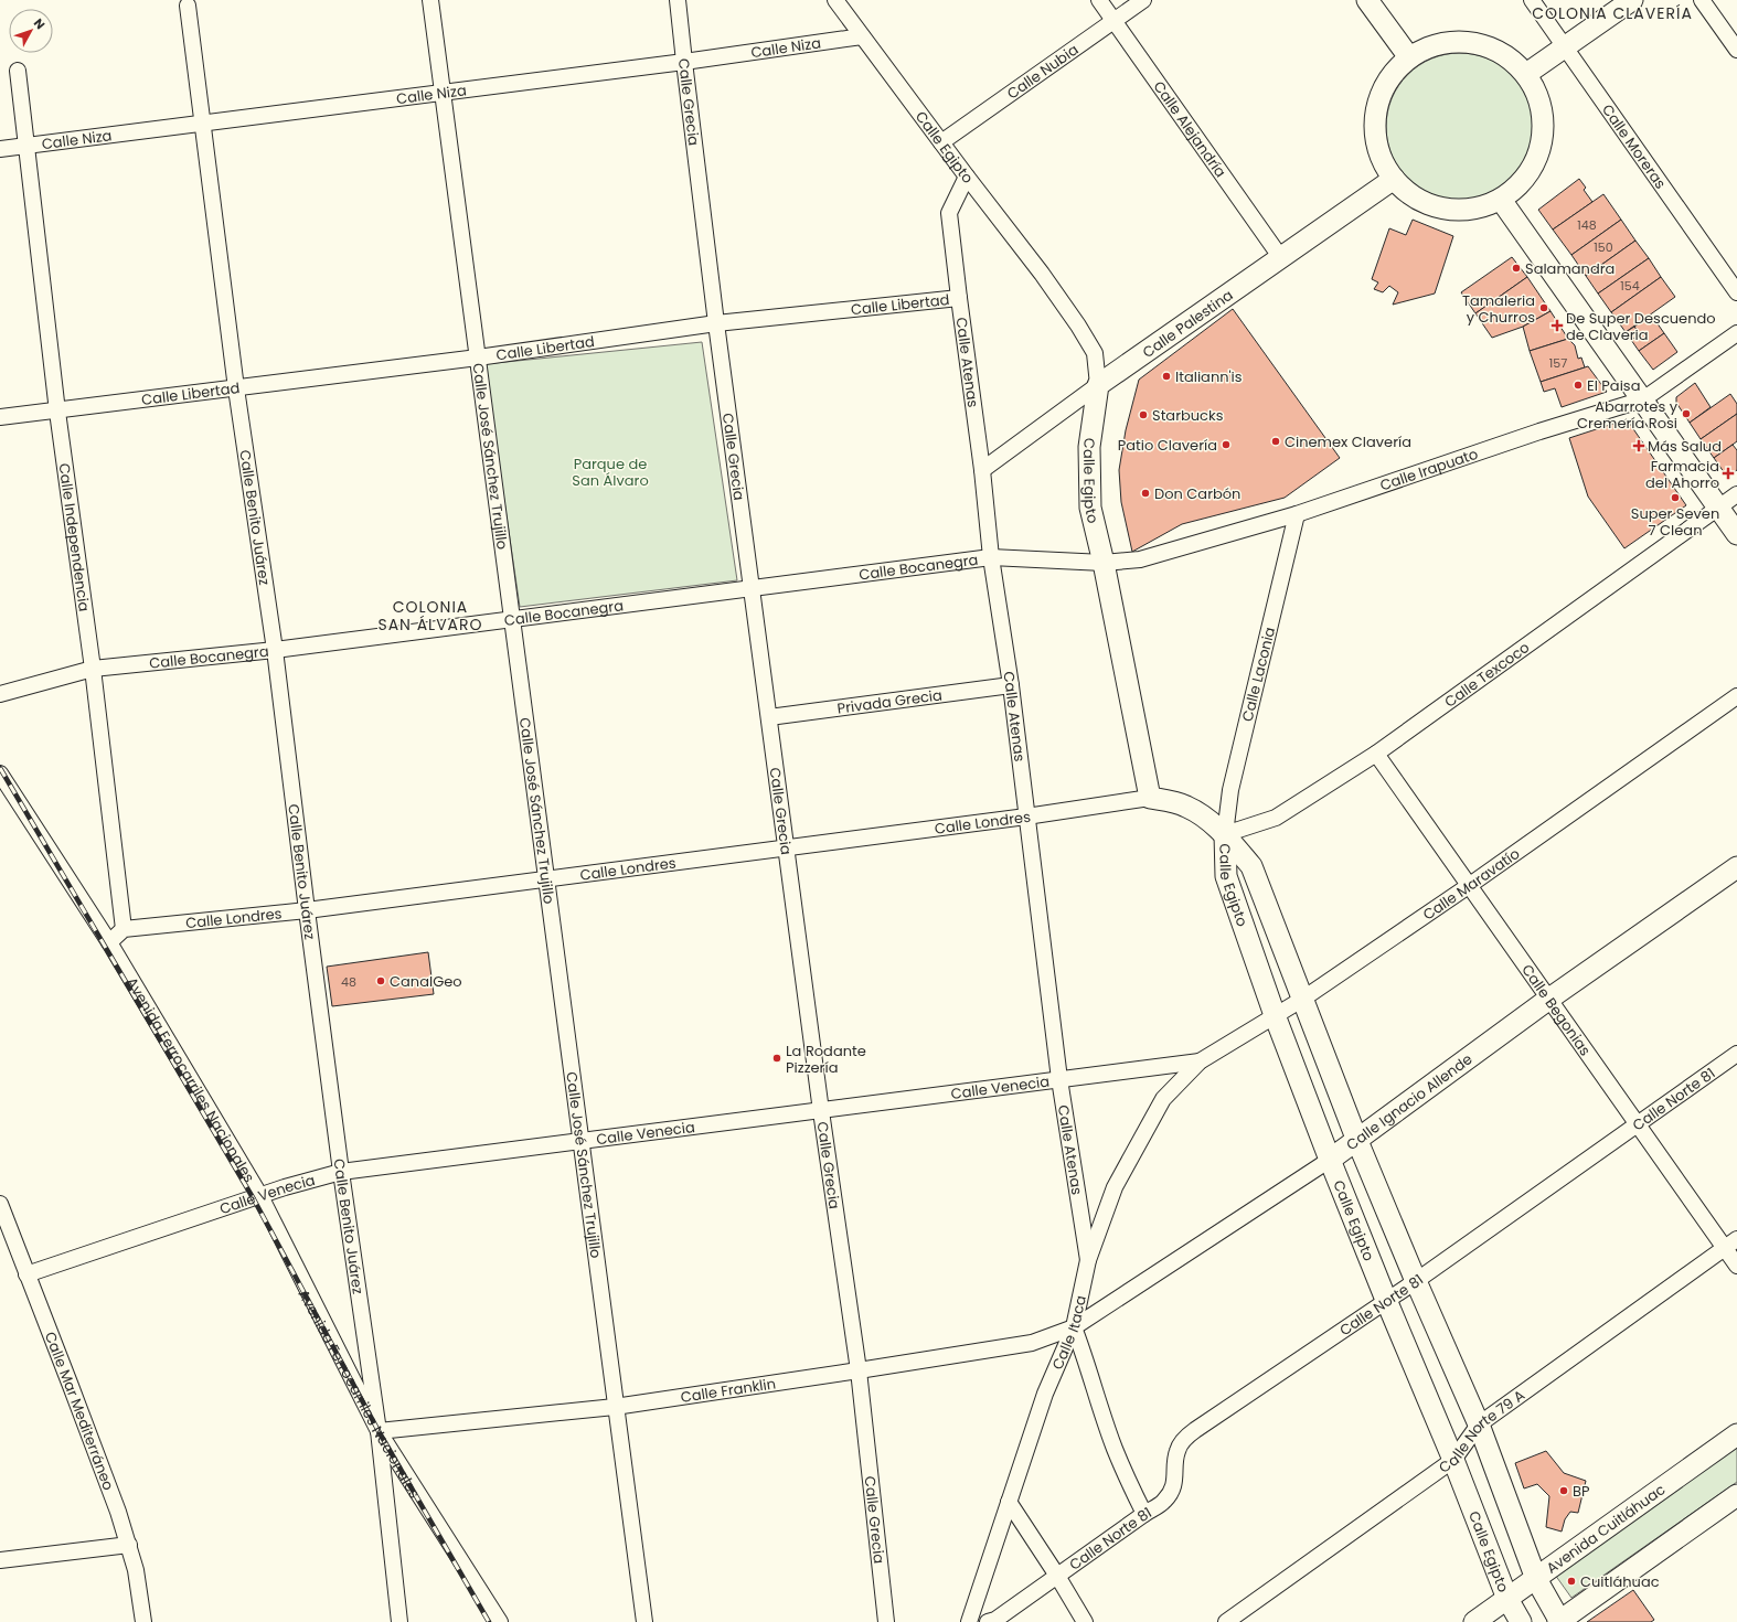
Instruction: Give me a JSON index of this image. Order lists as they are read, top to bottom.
{
  "streets": {
    "street": [
      "Calle Niza",
      "Calle Nubia",
      "Calle Grecia",
      "Calle Alejandría",
      "Calle Moreras",
      "Calle Egipto",
      "Calle Libertad",
      "Calle Palestina",
      "Calle Atenas",
      "Calle José Sánchez Trujillo",
      "Calle Irapuato",
      "Calle Benito Juárez",
      "Calle Independencia",
      "Calle Bocanegra",
      "Calle Laconia",
      "Calle Texcoco",
      "Privada Grecia",
      "Calle Londres",
      "Calle Maravatío",
      "Calle Begonias",
      "Avenida Ferrocarriles Nacionales",
      "Calle Venecia",
      "Calle Norte 81",
      "Calle Ignacio Allende",
      "Calle Itaca",
      "Calle Franklin",
      "Calle Mar Mediterráneo",
      "Calle Norte 79 A",
      "Avenida Cuitláhuac"
    ]
  },
  "crossings": [
    ["Calle Niza", "Calle Grecia"],
    ["Calle Niza", "Calle Egipto"],
    ["Calle Niza", "Calle José Sánchez Trujillo"],
    ["Calle Niza", "Calle Benito Juárez"],
    ["Calle Niza", "Calle Independencia"],
    ["Calle Nubia", "Calle Alejandría"],
    ["Calle Nubia", "Calle Egipto"],
    ["Calle Grecia", "Calle Libertad"],
    ["Calle Grecia", "Calle Bocanegra"],
    ["Calle Grecia", "Privada Grecia"],
    ["Calle Grecia", "Calle Londres"],
    ["Calle Grecia", "Calle Venecia"],
    ["Calle Grecia", "Calle Franklin"],
    ["Calle Alejandría", "Calle Palestina"],
    ["Calle Egipto", "Calle Palestina"],
    ["Calle Egipto", "Calle Atenas"],
    ["Calle Egipto", "Calle Irapuato"],
    ["Calle Egipto", "Calle Bocanegra"],
    ["Calle Egipto", "Calle Laconia"],
    ["Calle Egipto", "Calle Texcoco"],
    ["Calle Egipto", "Calle Londres"],
    ["Calle Egipto", "Calle Maravatío"],
    ["Calle Egipto", "Calle Norte 81"],
    ["Calle Egipto", "Calle Ignacio Allende"],
    ["Calle Egipto", "Calle Norte 79 A"],
    ["Calle Egipto", "Avenida Cuitláhuac"],
    ["Calle Libertad", "Calle Atenas"],
    ["Calle Libertad", "Calle José Sánchez Trujillo"],
    ["Calle Libertad", "Calle Benito Juárez"],
    ["Calle Libertad", "Calle Independencia"],
    ["Calle Palestina", "Calle Atenas"],
    ["Calle Atenas", "Calle Bocanegra"],
    ["Calle Atenas", "Privada Grecia"],
    ["Calle Atenas", "Calle Londres"],
    ["Calle Atenas", "Calle Venecia"],
    ["Calle Atenas", "Calle Itaca"],
    ["Calle José Sánchez Trujillo", "Calle Bocanegra"],
    ["Calle José Sánchez Trujillo", "Calle Londres"],
    ["Calle José Sánchez Trujillo", "Calle Venecia"],
    ["Calle José Sánchez Trujillo", "Calle Franklin"],
    ["Calle Irapuato", "Calle Bocanegra"],
    ["Calle Irapuato", "Calle Laconia"],
    ["Calle Benito Juárez", "Calle Bocanegra"],
    ["Calle Benito Juárez", "Calle Londres"],
    ["Calle Benito Juárez", "Avenida Ferrocarriles Nacionales"],
    ["Calle Benito Juárez", "Calle Venecia"],
    ["Calle Benito Juárez", "Calle Franklin"],
    ["Calle Independencia", "Calle Bocanegra"],
    ["Calle Independencia", "Calle Londres"],
    ["Calle Laconia", "Calle Texcoco"],
    ["Calle Texcoco", "Calle Begonias"],
    ["Calle Maravatío", "Calle Begonias"],
    ["Calle Maravatío", "Calle Venecia"],
    ["Calle Maravatío", "Calle Itaca"],
    ["Calle Begonias", "Calle Norte 81"],
    ["Calle Begonias", "Calle Ignacio Allende"],
    ["Calle Begonias", "Calle Norte 79 A"],
    ["Avenida Ferrocarriles Nacionales", "Calle Venecia"],
    ["Avenida Ferrocarriles Nacionales", "Calle Franklin"],
    ["Calle Venecia", "Calle Itaca"],
    ["Calle Venecia", "Calle Mar Mediterráneo"],
    ["Calle Ignacio Allende", "Calle Itaca"],
    ["Calle Ignacio Allende", "Calle Franklin"],
    ["Calle Itaca", "Calle Franklin"]
  ],
  "districts": ["COLONIA CLAVERÍA", "COLONIA SAN ÁLVARO"],
  "parks": ["Parque de San Álvaro"],
  "places": {
    "other": [
      "Salamandra",
      "Tamaleria y Churros",
      "Italiann'is",
      "El Paisa",
      "Abarrotes y Cremería Rosi",
      "Starbucks",
      "Cinemex Clavería",
      "Patio Clavería",
      "Don Carbón",
      "Super Seven 7 Clean",
      "CanalGeo",
      "La Rodante Pizzería",
      "BP",
      "Cuitláhuac"
    ],
    "health": ["De Super Descuendo de Claveria", "Más Salud", "Farmacia del Ahorro"]
  },
  "house_numbers": [
    "148",
    "150",
    "154",
    "157",
    "48"
  ],
  "north": "top right"
}
